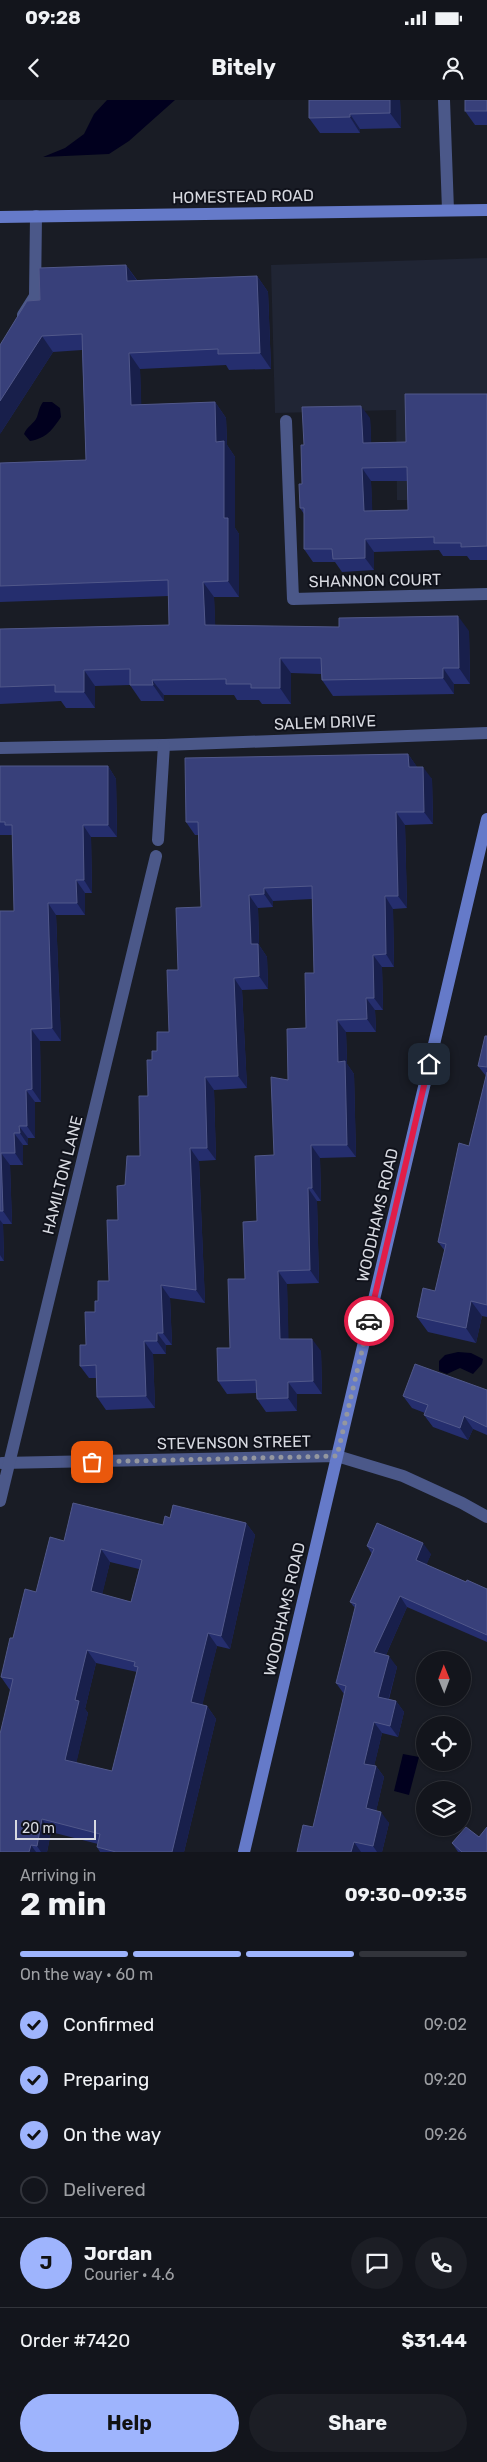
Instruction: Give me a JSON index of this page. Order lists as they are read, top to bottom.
{
  "streets": {
    "street": [
      "HOMESTEAD ROAD",
      "SHANNON COURT",
      "SALEM DRIVE",
      "HAMILTON LANE",
      "WOODHAMS ROAD",
      "STEVENSON STREET"
    ]
  },
  "crossings": [
    ["HAMILTON LANE", "STEVENSON STREET"],
    ["WOODHAMS ROAD", "STEVENSON STREET"]
  ],
  "scale_bar": "20 m",
  "north": "top",
  "page": {
    "status": "09:28",
    "header": "Bitely",
    "scale": "20 m",
    "heading": ["2 min", "Arriving in", "09:30–09:35"],
    "panel": [
      "Jordan",
      "Courier · 4.6",
      "Order #7420",
      "$31.44"
    ],
    "bar": "On the way · 60 m",
    "list": [
      ["Confirmed", "09:02"],
      ["Preparing", "09:20"],
      ["On the way", "09:26"],
      "Delivered"
    ],
    "round": "J",
    "buttons": ["Help", "Share"]
  }
}
